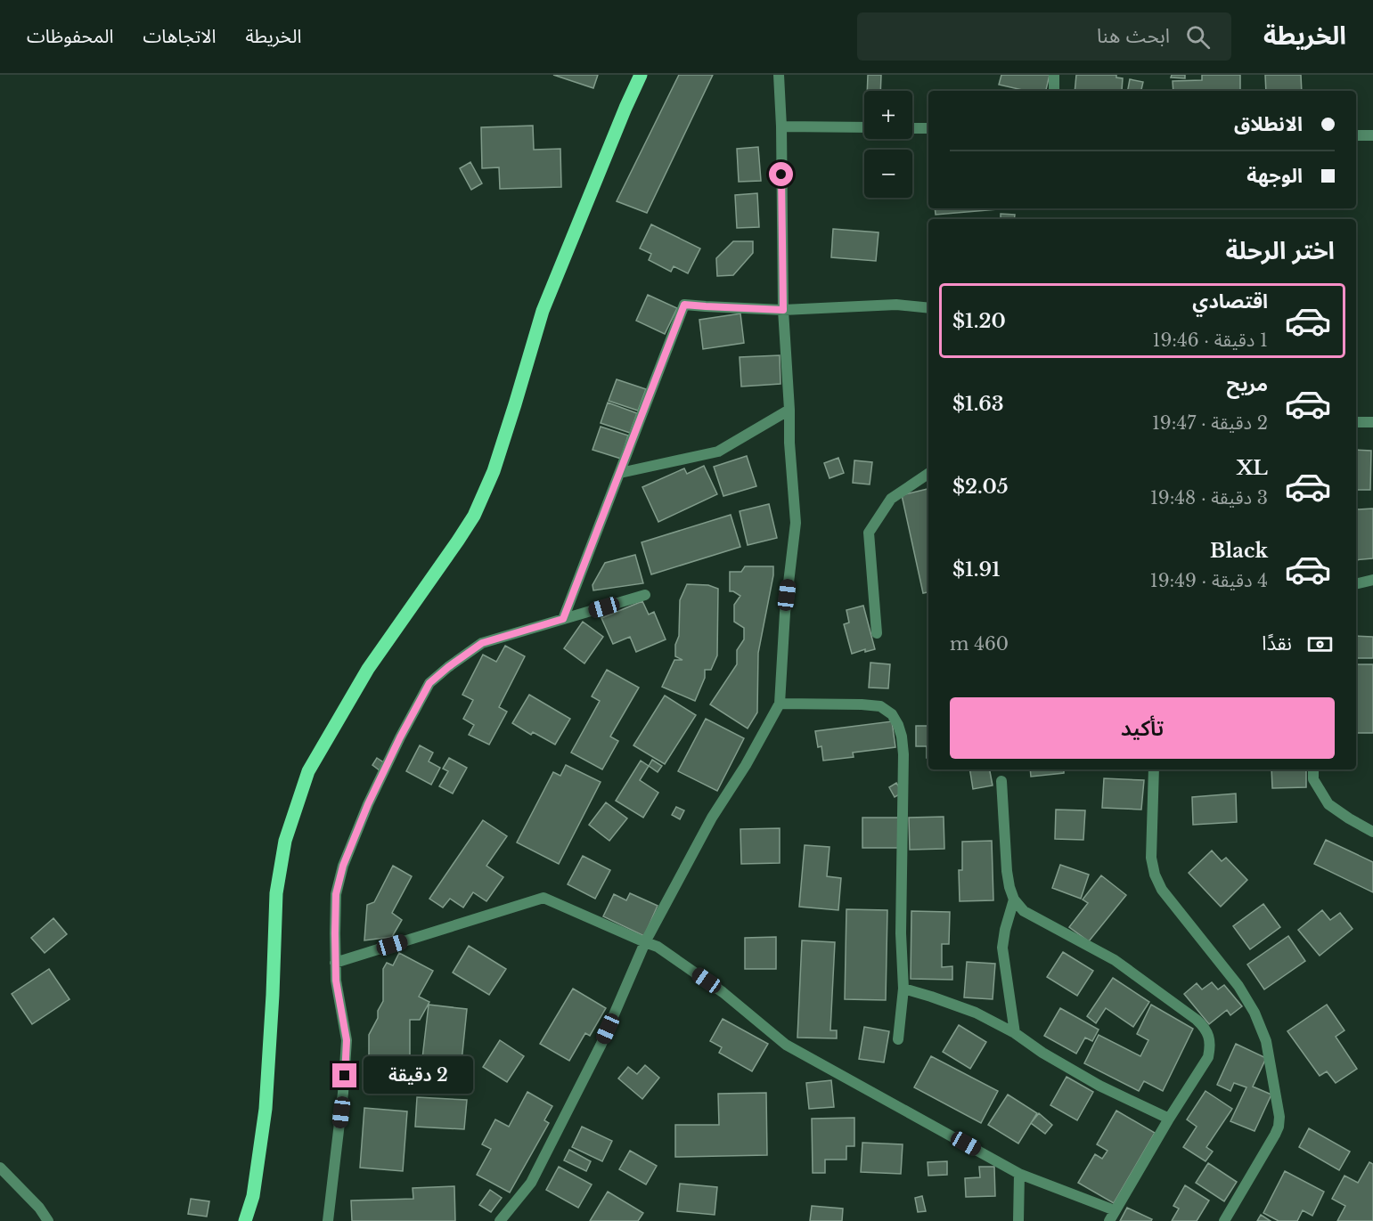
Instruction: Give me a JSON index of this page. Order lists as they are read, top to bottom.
{
  "page": {
    "header": "الخريطة",
    "search": "ابحث هنا",
    "nav": ["الخريطة", "الاتجاهات", "المحفوظات"],
    "map_buttons": ["+", "−"],
    "banner": ["الانطلاق", "الوجهة"],
    "heading": "اختر الرحلة",
    "list": [
      {
        "name": "اقتصادي",
        "note": "1 دقيقة · 19:46",
        "value": "$1.20"
      },
      {
        "name": "مريح",
        "note": "2 دقيقة · 19:47",
        "value": "$1.63"
      },
      {
        "name": "XL",
        "note": "3 دقيقة · 19:48",
        "value": "$2.05"
      },
      {
        "name": "Black",
        "note": "4 دقيقة · 19:49",
        "value": "$1.91"
      }
    ],
    "pay": ["نقدًا", "460 m"],
    "buttons": "تأكيد",
    "bubble": "2 دقيقة"
  }
}
